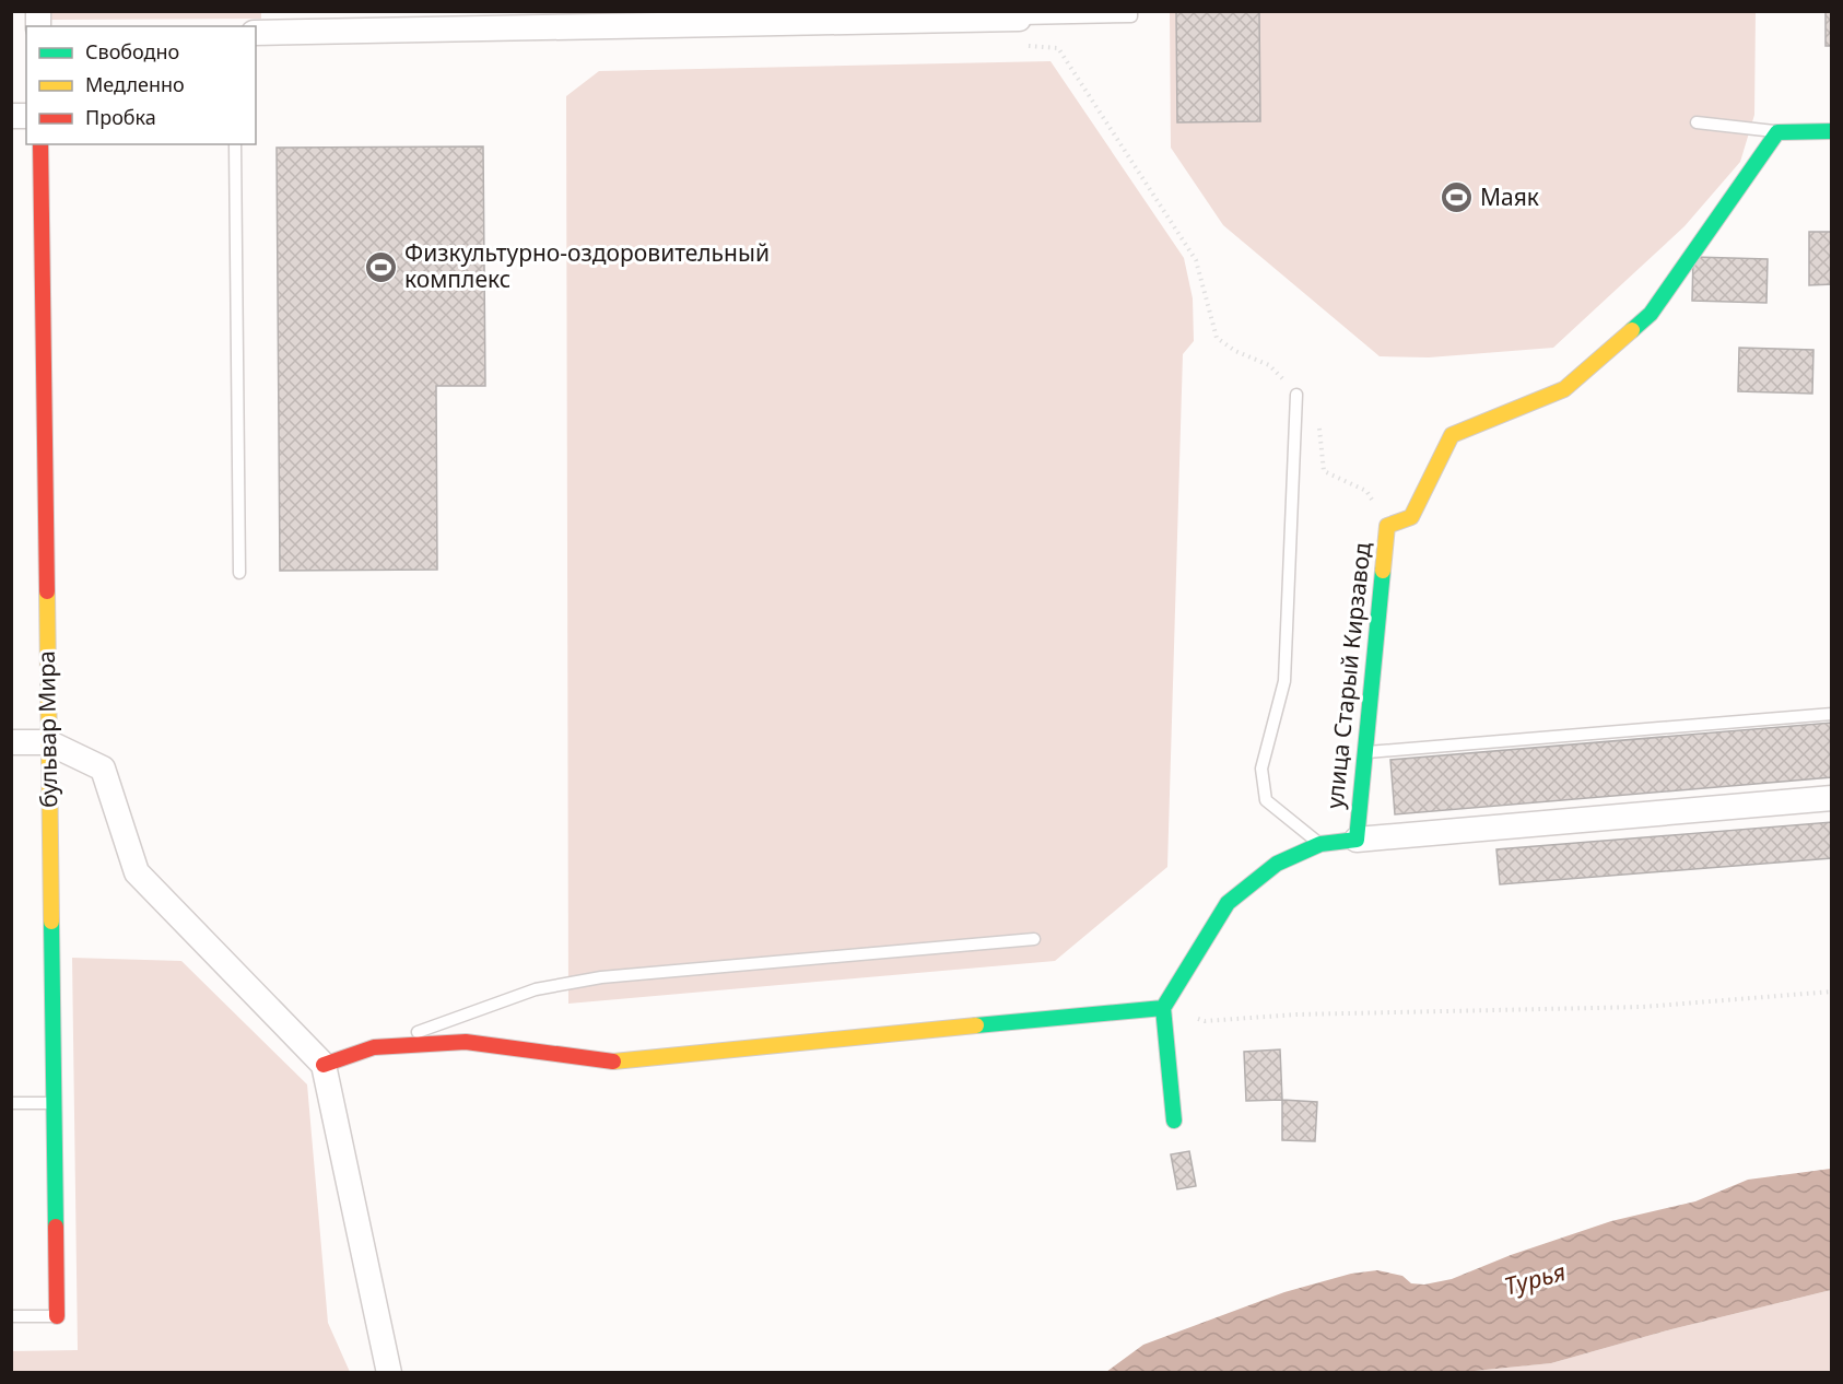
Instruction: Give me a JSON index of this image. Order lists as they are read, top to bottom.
{
  "streets": {
    "street": ["улица Старый Кирзавод", "бульвар Мира"]
  },
  "water": ["Турья"],
  "places": {
    "sports": ["Маяк", "Физкультурно-оздоровительный комплекс"]
  },
  "legend": ["Свободно", "Медленно", "Пробка"]
}
